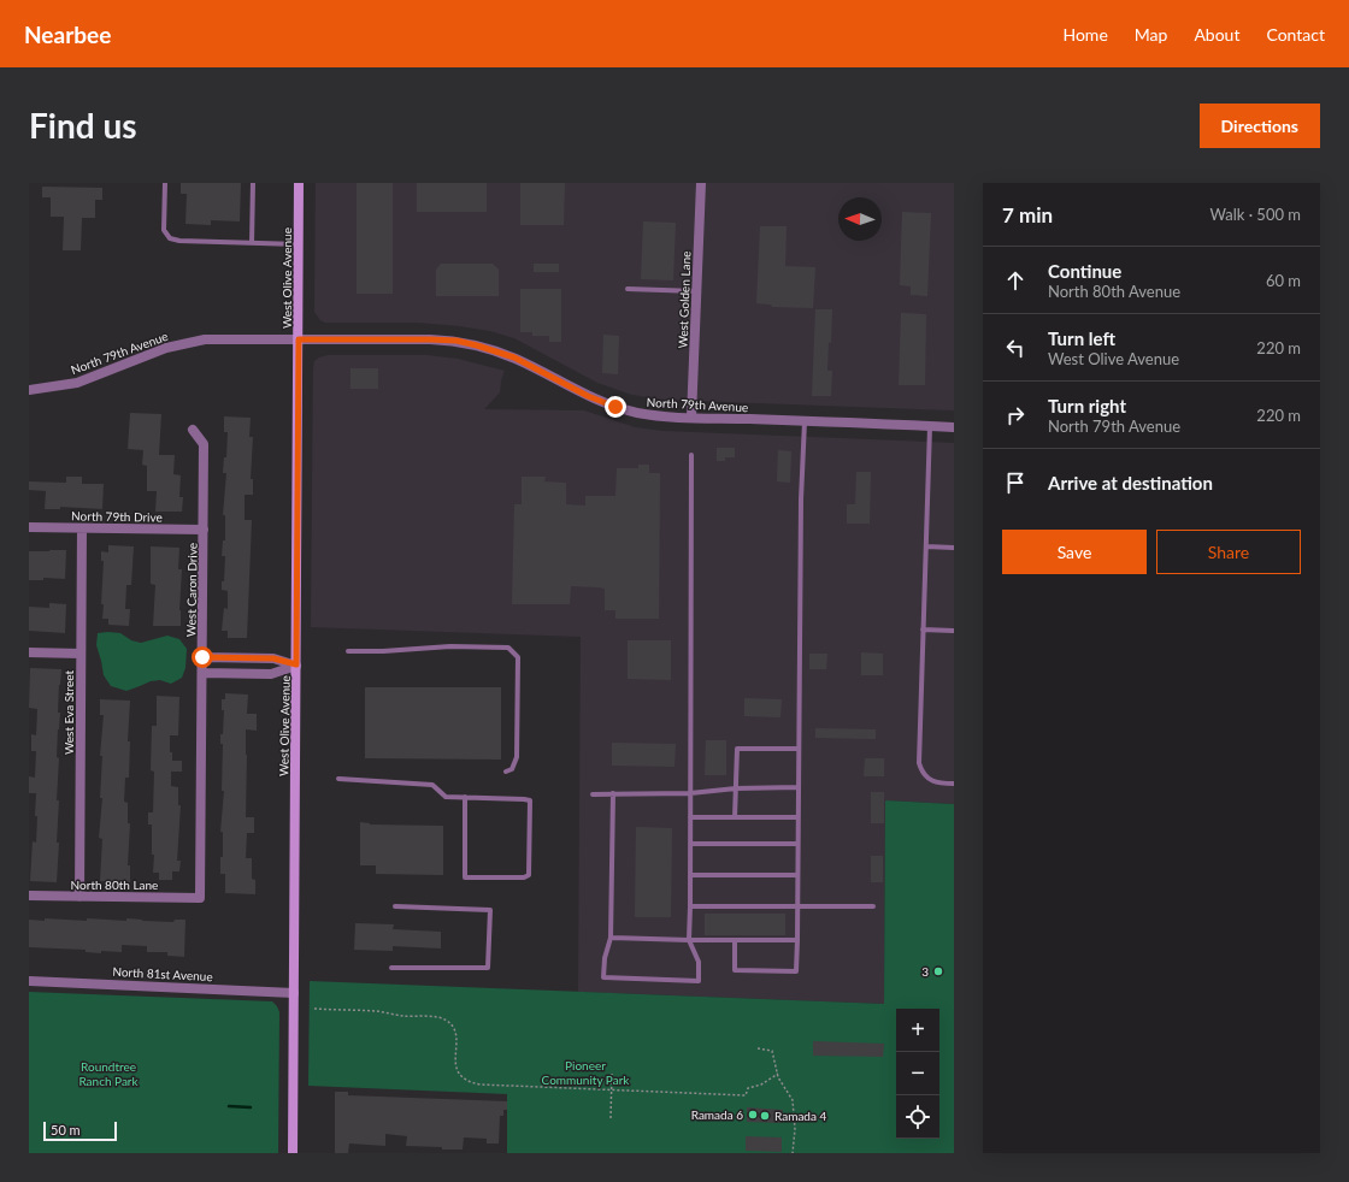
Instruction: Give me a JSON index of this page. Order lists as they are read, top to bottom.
{
  "streets": {
    "main road": ["West Olive Avenue"],
    "street": [
      "West Golden Lane",
      "North 79th Avenue",
      "North 79th Drive",
      "West Caron Drive",
      "West Eva Street",
      "North 80th Lane",
      "North 81st Avenue"
    ]
  },
  "crossings": [
    ["West Olive Avenue", "North 79th Avenue"],
    ["West Olive Avenue", "North 81st Avenue"],
    ["West Golden Lane", "North 79th Avenue"],
    ["North 79th Drive", "West Caron Drive"],
    ["North 79th Drive", "West Eva Street"],
    ["West Caron Drive", "North 80th Lane"],
    ["West Eva Street", "North 80th Lane"]
  ],
  "parks": ["Pioneer Community Park", "Roundtree Ranch Park"],
  "places": ["3", "Ramada 6", "Ramada 4"],
  "scale_bar": "50 m",
  "north": "left",
  "page": {
    "header": "Nearbee",
    "nav": [
      "Home",
      "Map",
      "About",
      "Contact"
    ],
    "buttons": [
      "Directions",
      ["Save", "Share"]
    ],
    "title": "Find us",
    "heading": ["7 min", "Walk · 500 m"],
    "list": [
      ["Continue", "North 80th Avenue", "60 m"],
      ["Turn left", "West Olive Avenue", "220 m"],
      ["Turn right", "North 79th Avenue", "220 m"],
      "Arrive at destination"
    ],
    "map_buttons": ["+", "−"],
    "scale": "50 m"
  }
}
